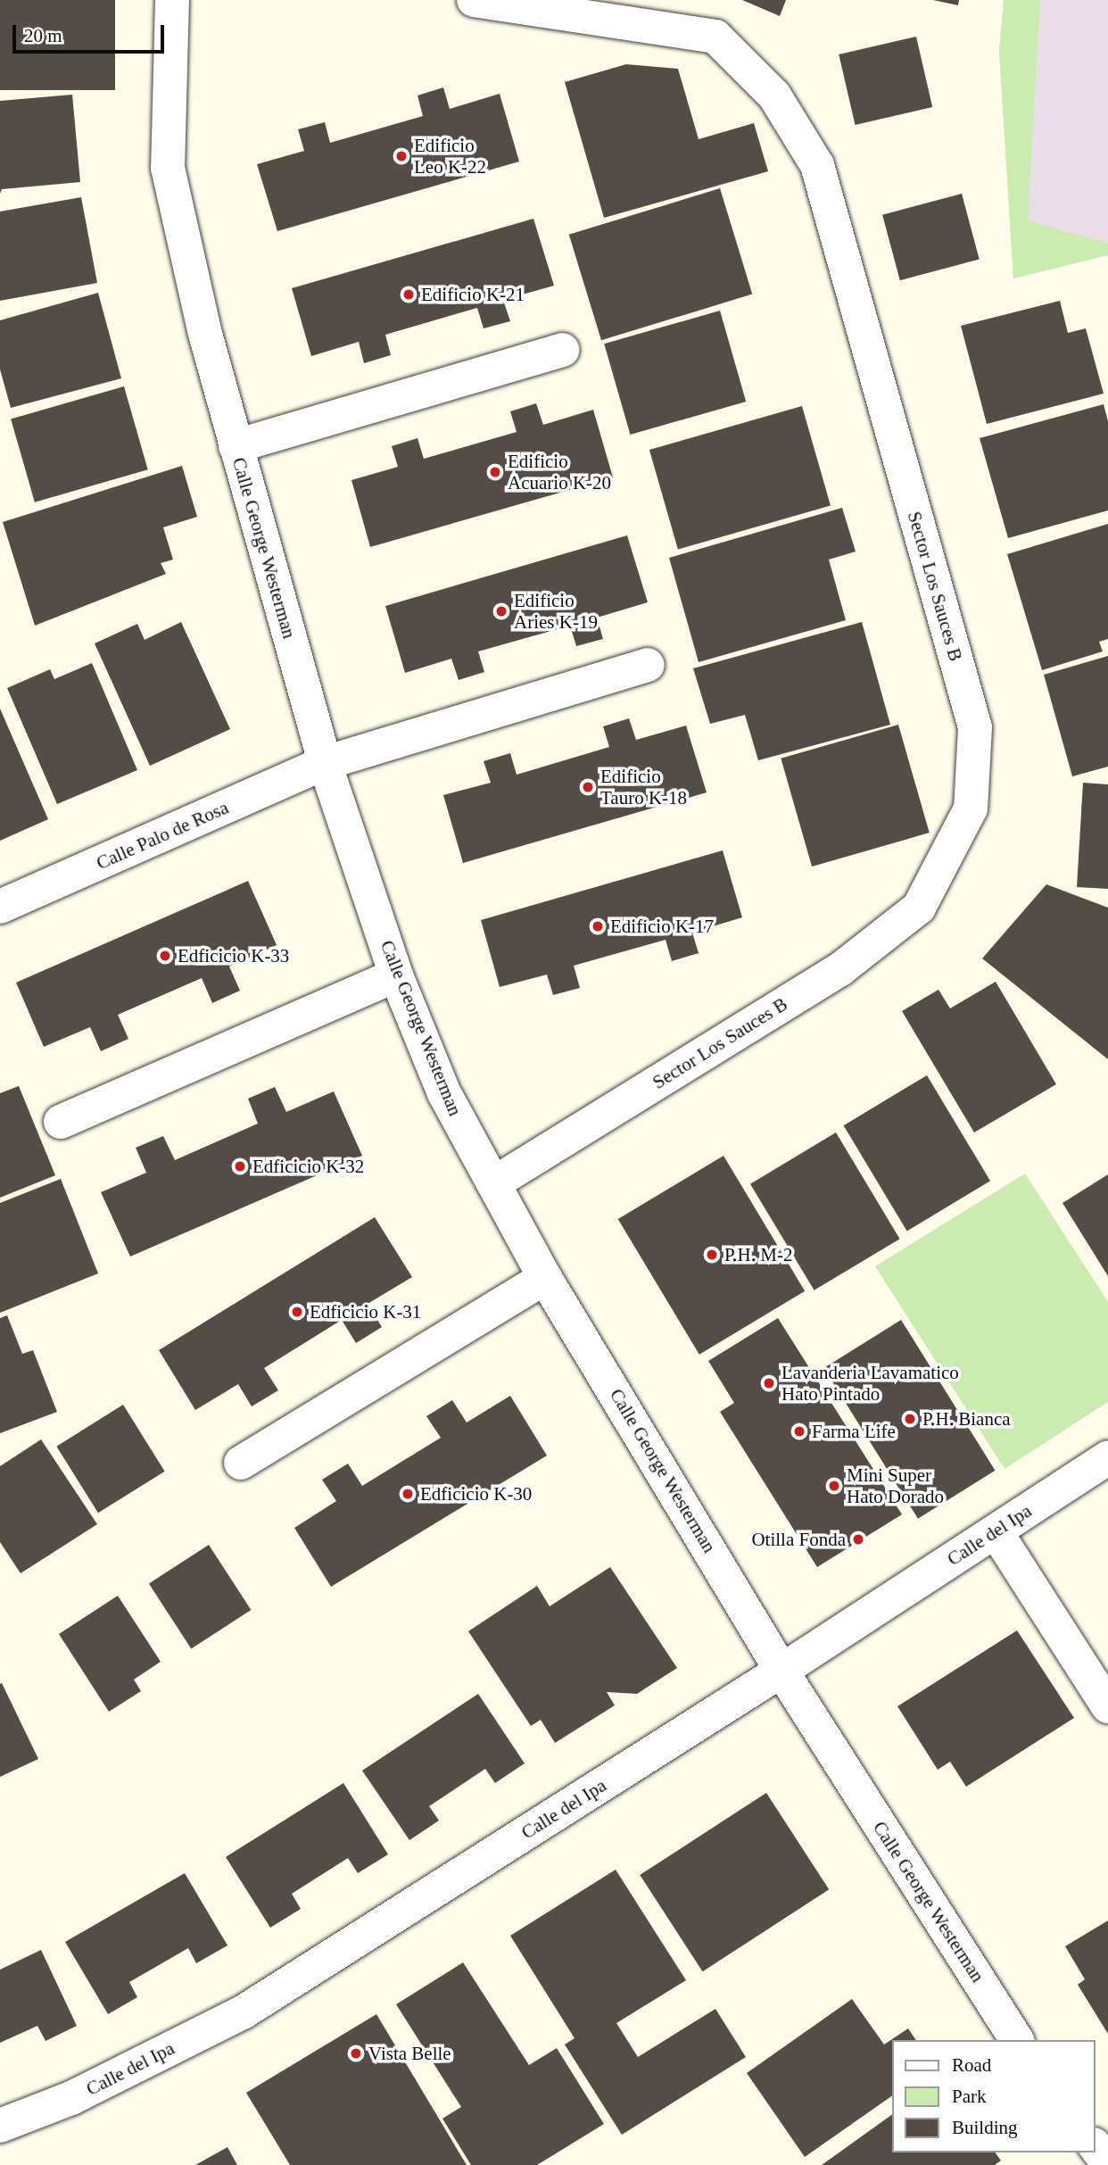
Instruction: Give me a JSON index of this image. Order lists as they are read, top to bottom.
{
  "streets": {
    "street": [
      "Calle George Westerman",
      "Sector Los Sauces B",
      "Calle Palo de Rosa",
      "Calle del Ipa"
    ]
  },
  "crossings": [
    ["Calle George Westerman", "Sector Los Sauces B"],
    ["Calle George Westerman", "Calle Palo de Rosa"],
    ["Calle George Westerman", "Calle del Ipa"]
  ],
  "places": [
    "Edificio Leo K-22",
    "Edificio K-21",
    "Edificio Acuario K-20",
    "Edificio Aries K-19",
    "Edificio Tauro K-18",
    "Edificio K-17",
    "Edficicio K-33",
    "Edficicio K-32",
    "P.H. M-2",
    "Edficicio K-31",
    "Lavanderia Lavamatico Hato Pintado",
    "P.H. Bianca",
    "Farma Life",
    "Mini Super Hato Dorado",
    "Edficicio K-30",
    "Otilla Fonda",
    "Vista Belle"
  ],
  "legend": ["Road", "Park", "Building"],
  "scale_bar": "20 m"
}
